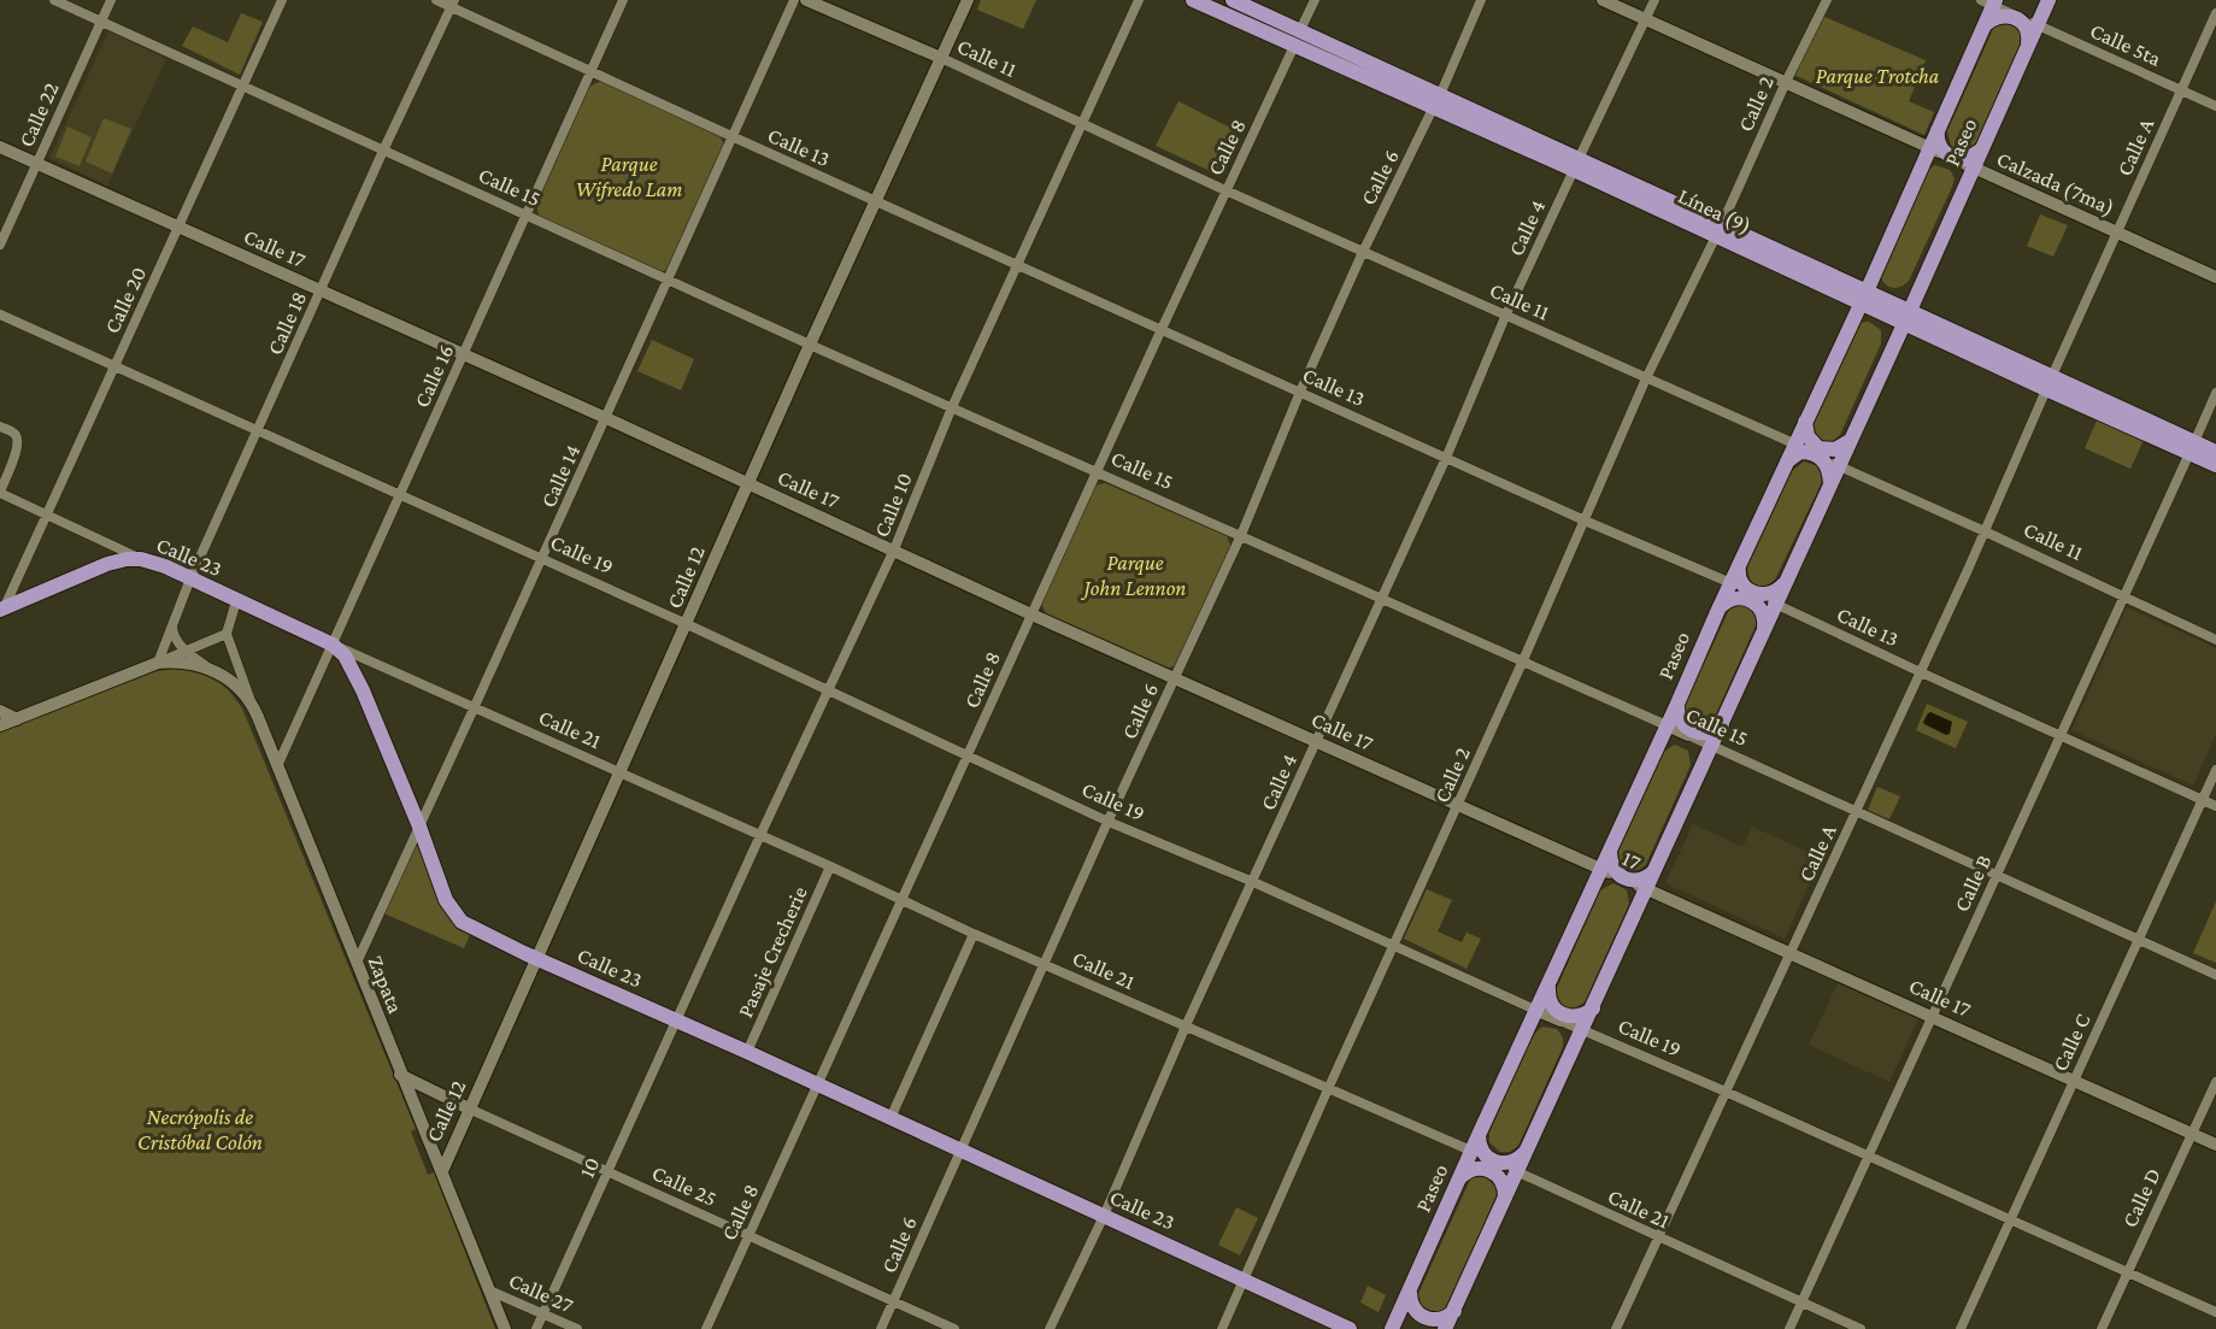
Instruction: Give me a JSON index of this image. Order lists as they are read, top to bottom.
{
  "streets": {
    "main road": [
      "Calle 11",
      "Paseo",
      "Calzada (7ma)",
      "Calle 15",
      "Línea (9)",
      "Calle 17",
      "Calle 19",
      "Calle 23",
      "Calle 12",
      "17",
      "Zapata",
      "Calle 25"
    ],
    "street": [
      "Calle 5ta",
      "Calle 2",
      "Calle 22",
      "Calle 13",
      "Calle 8",
      "Calle A",
      "Calle 6",
      "Calle 4",
      "Calle 20",
      "Calle 18",
      "Calle 16",
      "Calle 14",
      "Calle 10",
      "Calle 21",
      "Calle B",
      "Pasaje Crecherie",
      "Calle C",
      "10",
      "Calle D",
      "Calle 27"
    ]
  },
  "crossings": [
    ["Calle 5ta", "Paseo"],
    ["Calle 5ta", "Calle A"],
    ["Calle 11", "Calle 2"],
    ["Calle 11", "Paseo"],
    ["Calle 11", "Calle 8"],
    ["Calle 11", "Calle A"],
    ["Calle 11", "Calle 6"],
    ["Calle 11", "Calle 4"],
    ["Calle 11", "Calle 10"],
    ["Calle 11", "Calle 12"],
    ["Calle 11", "Calle B"],
    ["Calle 2", "Calle 13"],
    ["Calle 2", "Calzada (7ma)"],
    ["Calle 2", "Calle 15"],
    ["Calle 2", "Línea (9)"],
    ["Calle 2", "Calle 17"],
    ["Calle 2", "Calle 19"],
    ["Calle 2", "Calle 23"],
    ["Calle 2", "Calle 21"],
    ["Calle 22", "Calle 15"],
    ["Calle 22", "Calle 17"],
    ["Paseo", "Calle 13"],
    ["Paseo", "Calzada (7ma)"],
    ["Paseo", "Calle 15"],
    ["Paseo", "Línea (9)"],
    ["Paseo", "Calle 17"],
    ["Paseo", "Calle 19"],
    ["Paseo", "Calle 21"],
    ["Paseo", "17"],
    ["Calle 13", "Calle 8"],
    ["Calle 13", "Calle A"],
    ["Calle 13", "Calle 6"],
    ["Calle 13", "Calle 4"],
    ["Calle 13", "Calle 18"],
    ["Calle 13", "Calle 16"],
    ["Calle 13", "Calle 14"],
    ["Calle 13", "Calle 10"],
    ["Calle 13", "Calle 12"],
    ["Calle 13", "Calle B"],
    ["Calle 13", "Calle C"],
    ["Calle 8", "Calle 15"],
    ["Calle 8", "Línea (9)"],
    ["Calle 8", "Calle 17"],
    ["Calle 8", "Calle 19"],
    ["Calle 8", "Calle 23"],
    ["Calle 8", "Calle 21"],
    ["Calle 8", "Calle 25"],
    ["Calle A", "Calzada (7ma)"],
    ["Calle A", "Calle 15"],
    ["Calle A", "Línea (9)"],
    ["Calle A", "Calle 17"],
    ["Calle A", "Calle 19"],
    ["Calle A", "Calle 21"],
    ["Calle 6", "Calle 15"],
    ["Calle 6", "Línea (9)"],
    ["Calle 6", "Calle 17"],
    ["Calle 6", "Calle 19"],
    ["Calle 6", "Calle 23"],
    ["Calle 6", "Calle 21"],
    ["Calle 6", "Calle 25"],
    ["Calzada (7ma)", "Calle 4"],
    ["Calle 15", "Calle 4"],
    ["Calle 15", "Calle 20"],
    ["Calle 15", "Calle 18"],
    ["Calle 15", "Calle 16"],
    ["Calle 15", "Calle 14"],
    ["Calle 15", "Calle 10"],
    ["Calle 15", "Calle 12"],
    ["Calle 15", "Calle B"],
    ["Calle 15", "Calle C"],
    ["Línea (9)", "Calle 4"],
    ["Línea (9)", "Calle B"],
    ["Calle 4", "Calle 17"],
    ["Calle 4", "Calle 19"],
    ["Calle 4", "Calle 23"],
    ["Calle 4", "Calle 21"],
    ["Calle 17", "Calle 20"],
    ["Calle 17", "Calle 18"],
    ["Calle 17", "Calle 16"],
    ["Calle 17", "Calle 14"],
    ["Calle 17", "Calle 10"],
    ["Calle 17", "Calle 12"],
    ["Calle 17", "17"],
    ["Calle 17", "Calle B"],
    ["Calle 17", "Calle C"],
    ["Calle 17", "Calle D"],
    ["Calle 20", "Calle 19"],
    ["Calle 20", "Calle 23"],
    ["Calle 18", "Calle 19"],
    ["Calle 18", "Calle 23"],
    ["Calle 16", "Calle 19"],
    ["Calle 16", "Calle 23"],
    ["Calle 16", "Calle 21"],
    ["Calle 16", "Zapata"],
    ["Calle 14", "Calle 19"],
    ["Calle 14", "Calle 23"],
    ["Calle 14", "Calle 21"],
    ["Calle 14", "Zapata"],
    ["Calle 10", "Calle 19"],
    ["Calle 10", "Calle 23"],
    ["Calle 10", "Calle 21"],
    ["Calle 10", "10"],
    ["Calle 19", "Calle 12"],
    ["Calle 19", "Calle B"],
    ["Calle 19", "Calle C"],
    ["Calle 19", "Calle D"],
    ["Calle 23", "Calle 12"],
    ["Calle 23", "Calle 21"],
    ["Calle 23", "Pasaje Crecherie"],
    ["Calle 23", "10"],
    ["Calle 12", "Calle 21"],
    ["Calle 12", "Zapata"],
    ["Calle 12", "Calle 25"],
    ["Calle 21", "Calle B"],
    ["Calle 21", "Pasaje Crecherie"],
    ["Zapata", "Calle 25"],
    ["Zapata", "Calle 27"],
    ["10", "Calle 25"],
    ["10", "Calle 27"]
  ],
  "parks": [
    "Parque Trotcha",
    "Parque Wifredo Lam",
    "Parque John Lennon",
    "Necrópolis de Cristóbal Colón"
  ]
}
